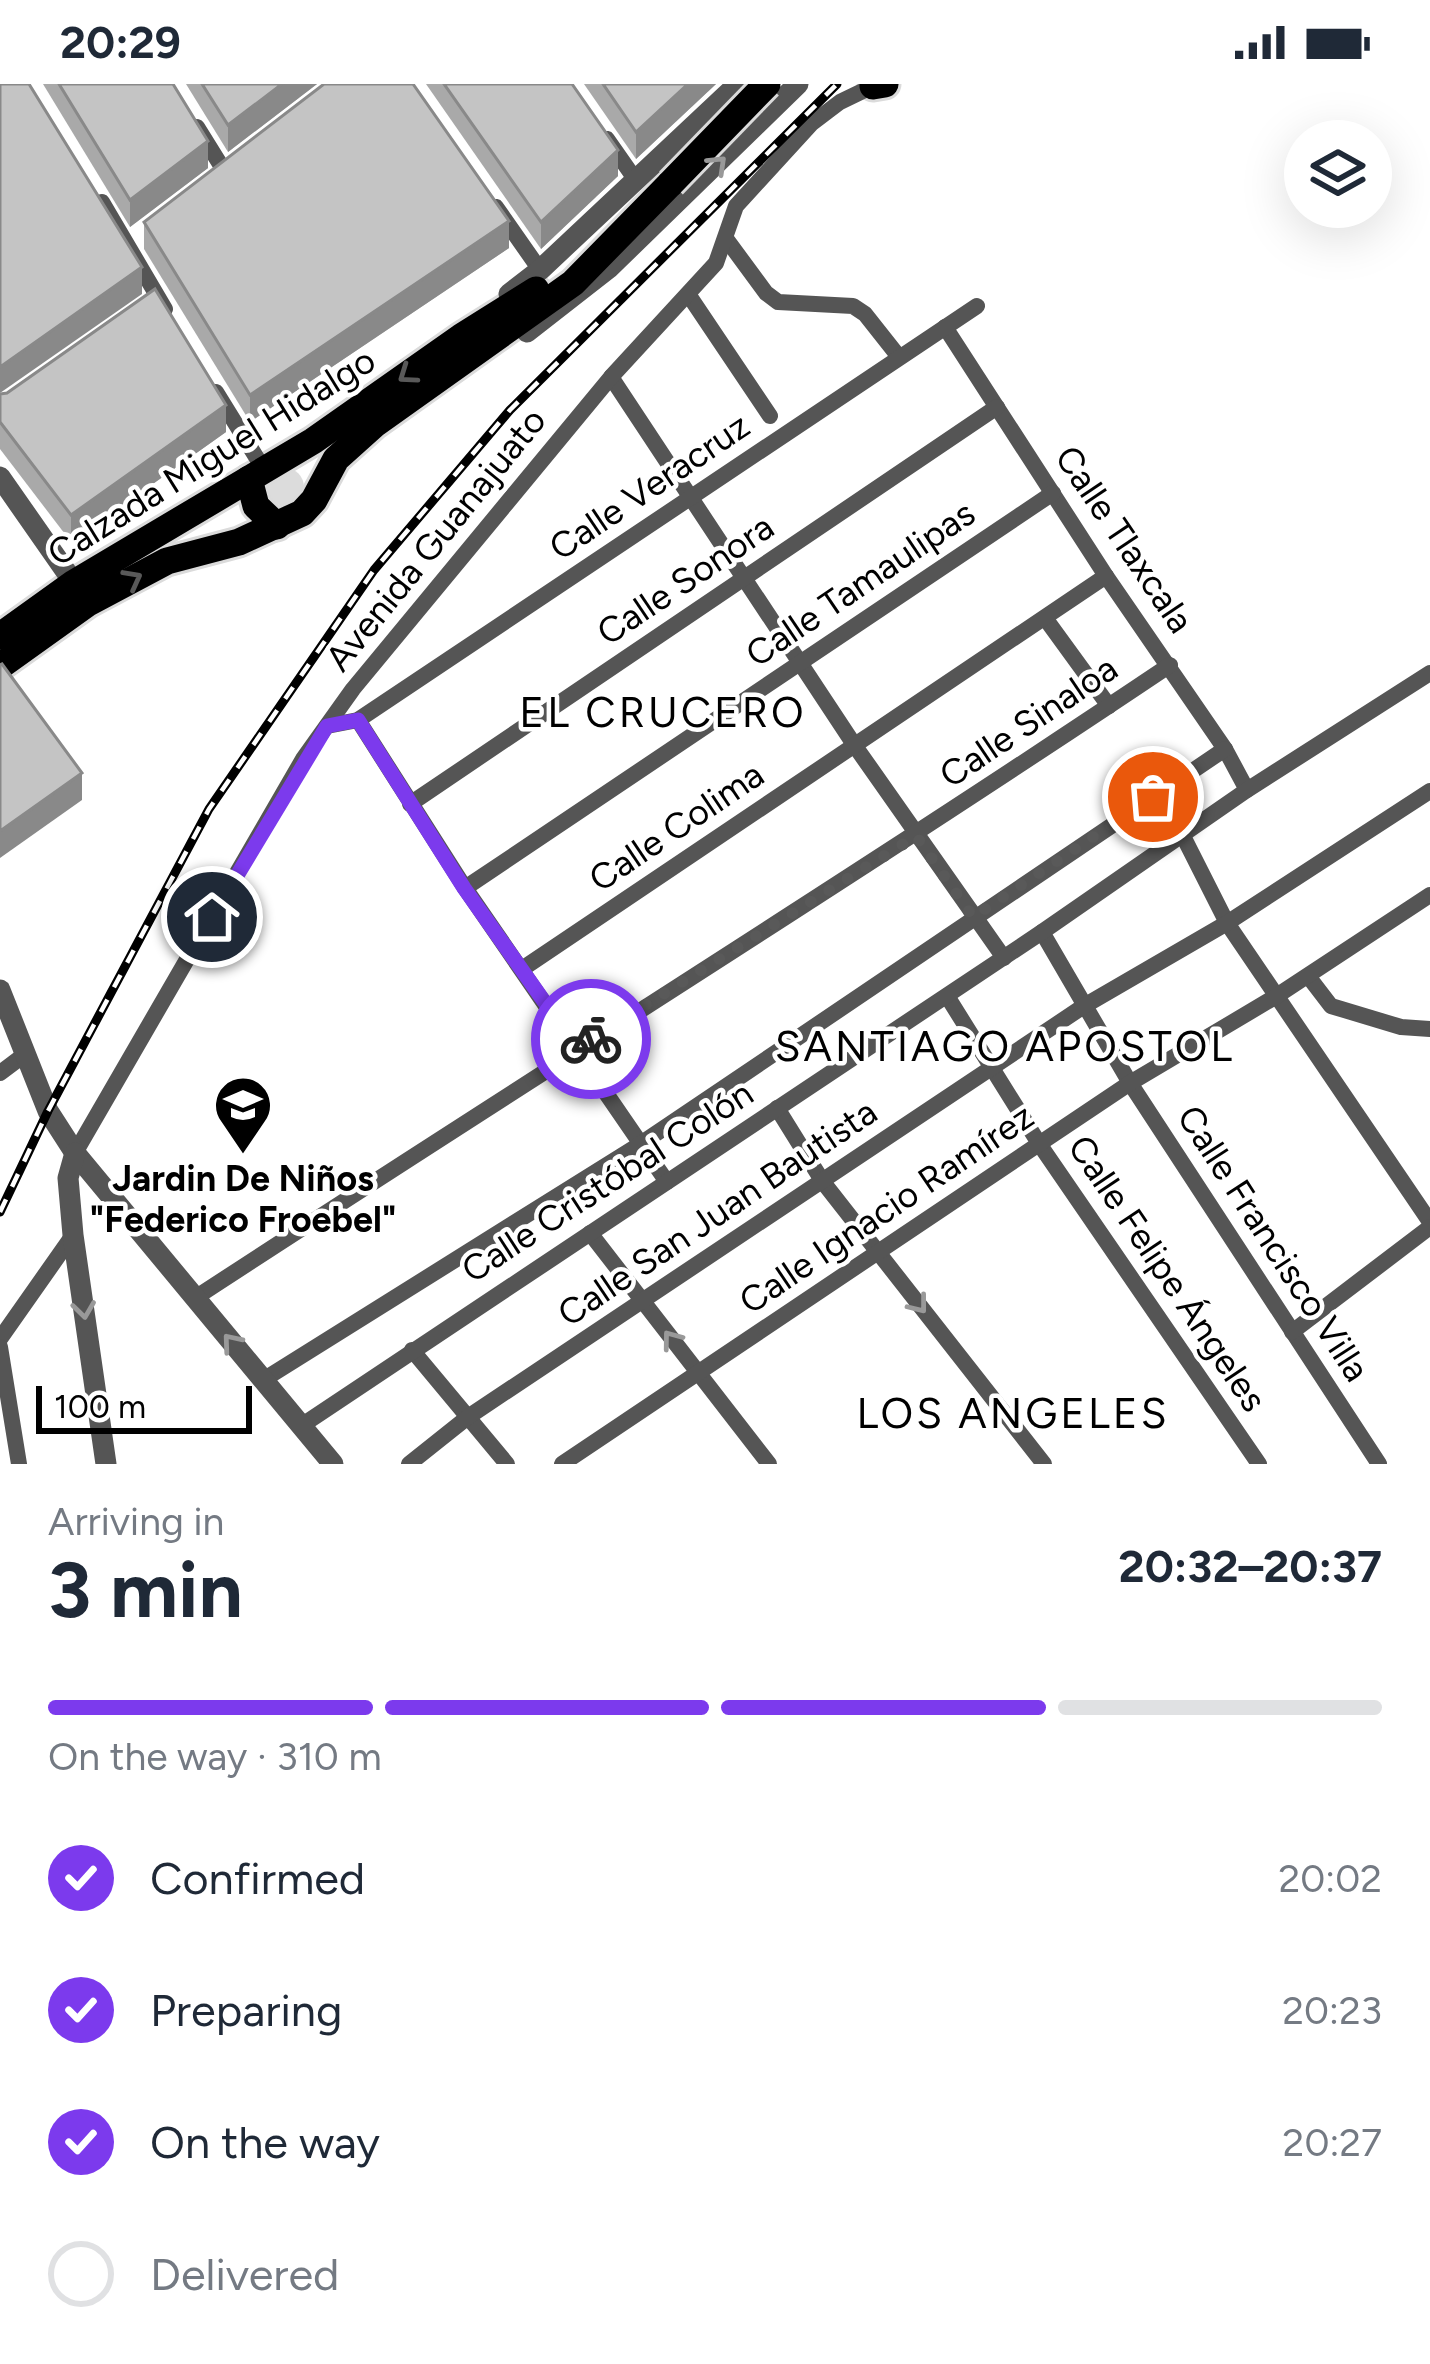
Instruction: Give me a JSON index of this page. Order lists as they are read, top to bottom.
{
  "streets": {
    "main road": ["Calzada Miguel Hidalgo"],
    "street": [
      "Calle Veracruz",
      "Avenida Guanajuato",
      "Calle Tlaxcala",
      "Calle Sonora",
      "Calle Tamaulipas",
      "Calle Sinaloa",
      "Calle Colima",
      "Calle Cristóbal Colón",
      "Calle Ignacio Ramírez",
      "Calle San Juan Bautista",
      "Calle Francisco Villa",
      "Calle Felipe Ángeles"
    ]
  },
  "crossings": [
    ["Calle Veracruz", "Calle Tlaxcala"],
    ["Calle Tlaxcala", "Calle Sonora"],
    ["Calle Tlaxcala", "Calle Tamaulipas"],
    ["Calle Tlaxcala", "Calle Sinaloa"],
    ["Calle Tlaxcala", "Calle Colima"],
    ["Calle Tlaxcala", "Calle Cristóbal Colón"],
    ["Calle Cristóbal Colón", "Calle Francisco Villa"],
    ["Calle Cristóbal Colón", "Calle Felipe Ángeles"],
    ["Calle Ignacio Ramírez", "Calle Francisco Villa"],
    ["Calle Ignacio Ramírez", "Calle Felipe Ángeles"],
    ["Calle San Juan Bautista", "Calle Francisco Villa"],
    ["Calle San Juan Bautista", "Calle Felipe Ángeles"]
  ],
  "districts": ["EL CRUCERO", "SANTIAGO APOSTOL", "LOS ANGELES"],
  "places": {
    "school or university": ["Jardin De Niños \"Federico Froebel\""]
  },
  "scale_bar": "100 m",
  "page": {
    "status": "20:29",
    "scale": "100 m",
    "heading": ["3 min", "Arriving in", "20:32–20:37"],
    "bar": "On the way · 310 m",
    "list": [
      ["Confirmed", "20:02"],
      ["Preparing", "20:23"],
      ["On the way", "20:27"],
      "Delivered"
    ]
  }
}
